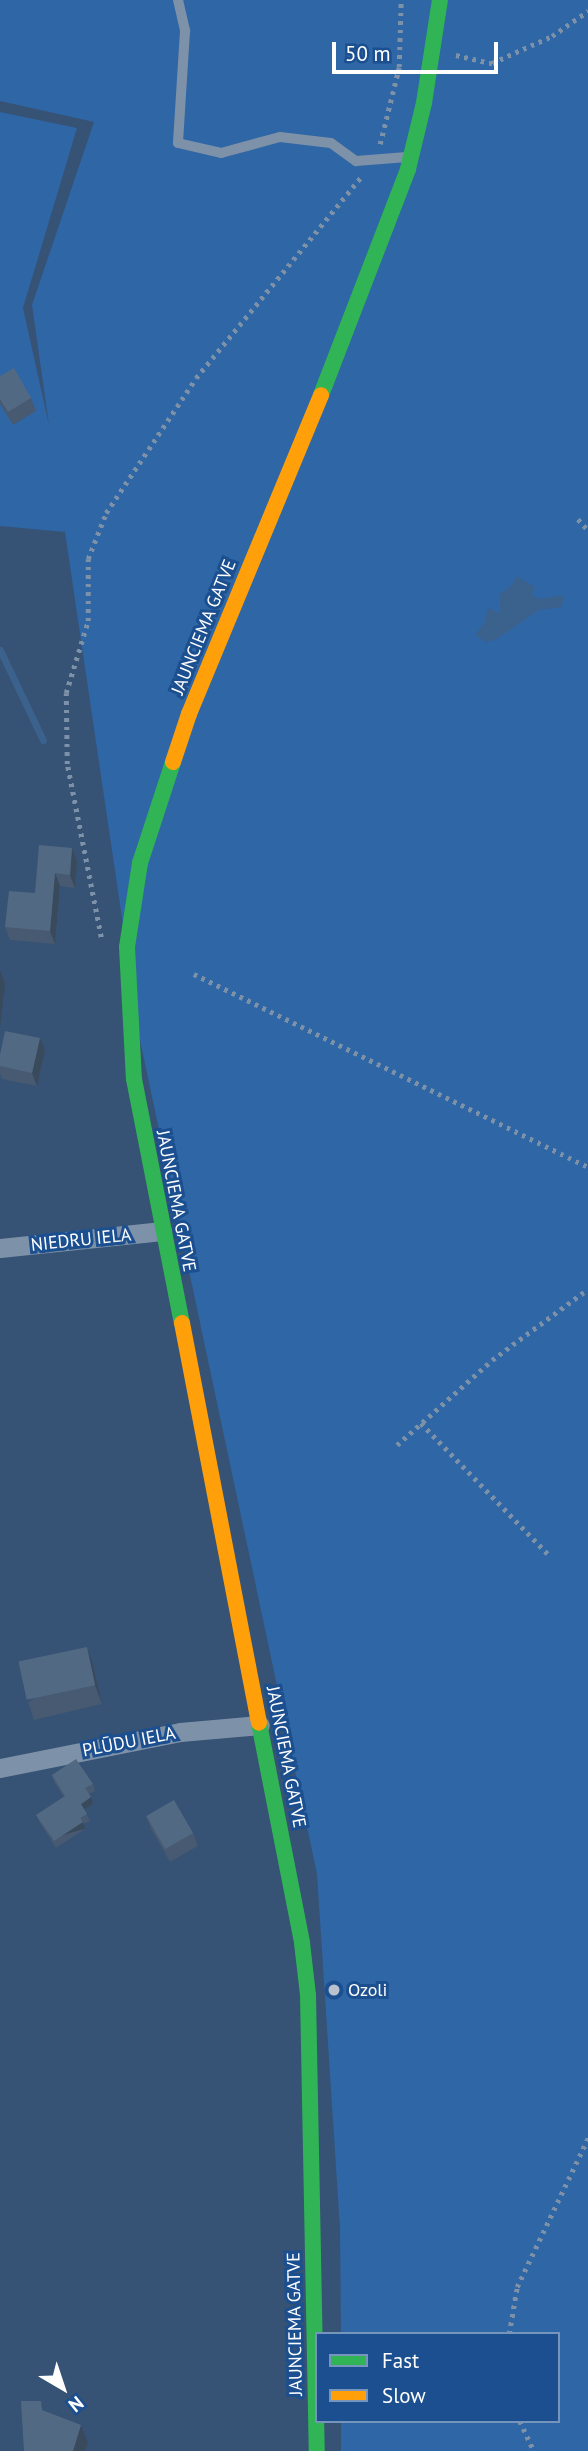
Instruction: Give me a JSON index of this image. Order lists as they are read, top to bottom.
{
  "streets": {
    "main road": ["JAUNCIEMA GATVE"],
    "street": ["NIEDRU IELA", "PLŪDU IELA"]
  },
  "crossings": [
    ["JAUNCIEMA GATVE", "NIEDRU IELA"],
    ["JAUNCIEMA GATVE", "PLŪDU IELA"]
  ],
  "places": ["Ozoli"],
  "legend": ["Fast", "Slow"],
  "scale_bar": "50 m",
  "north": "bottom right"
}
